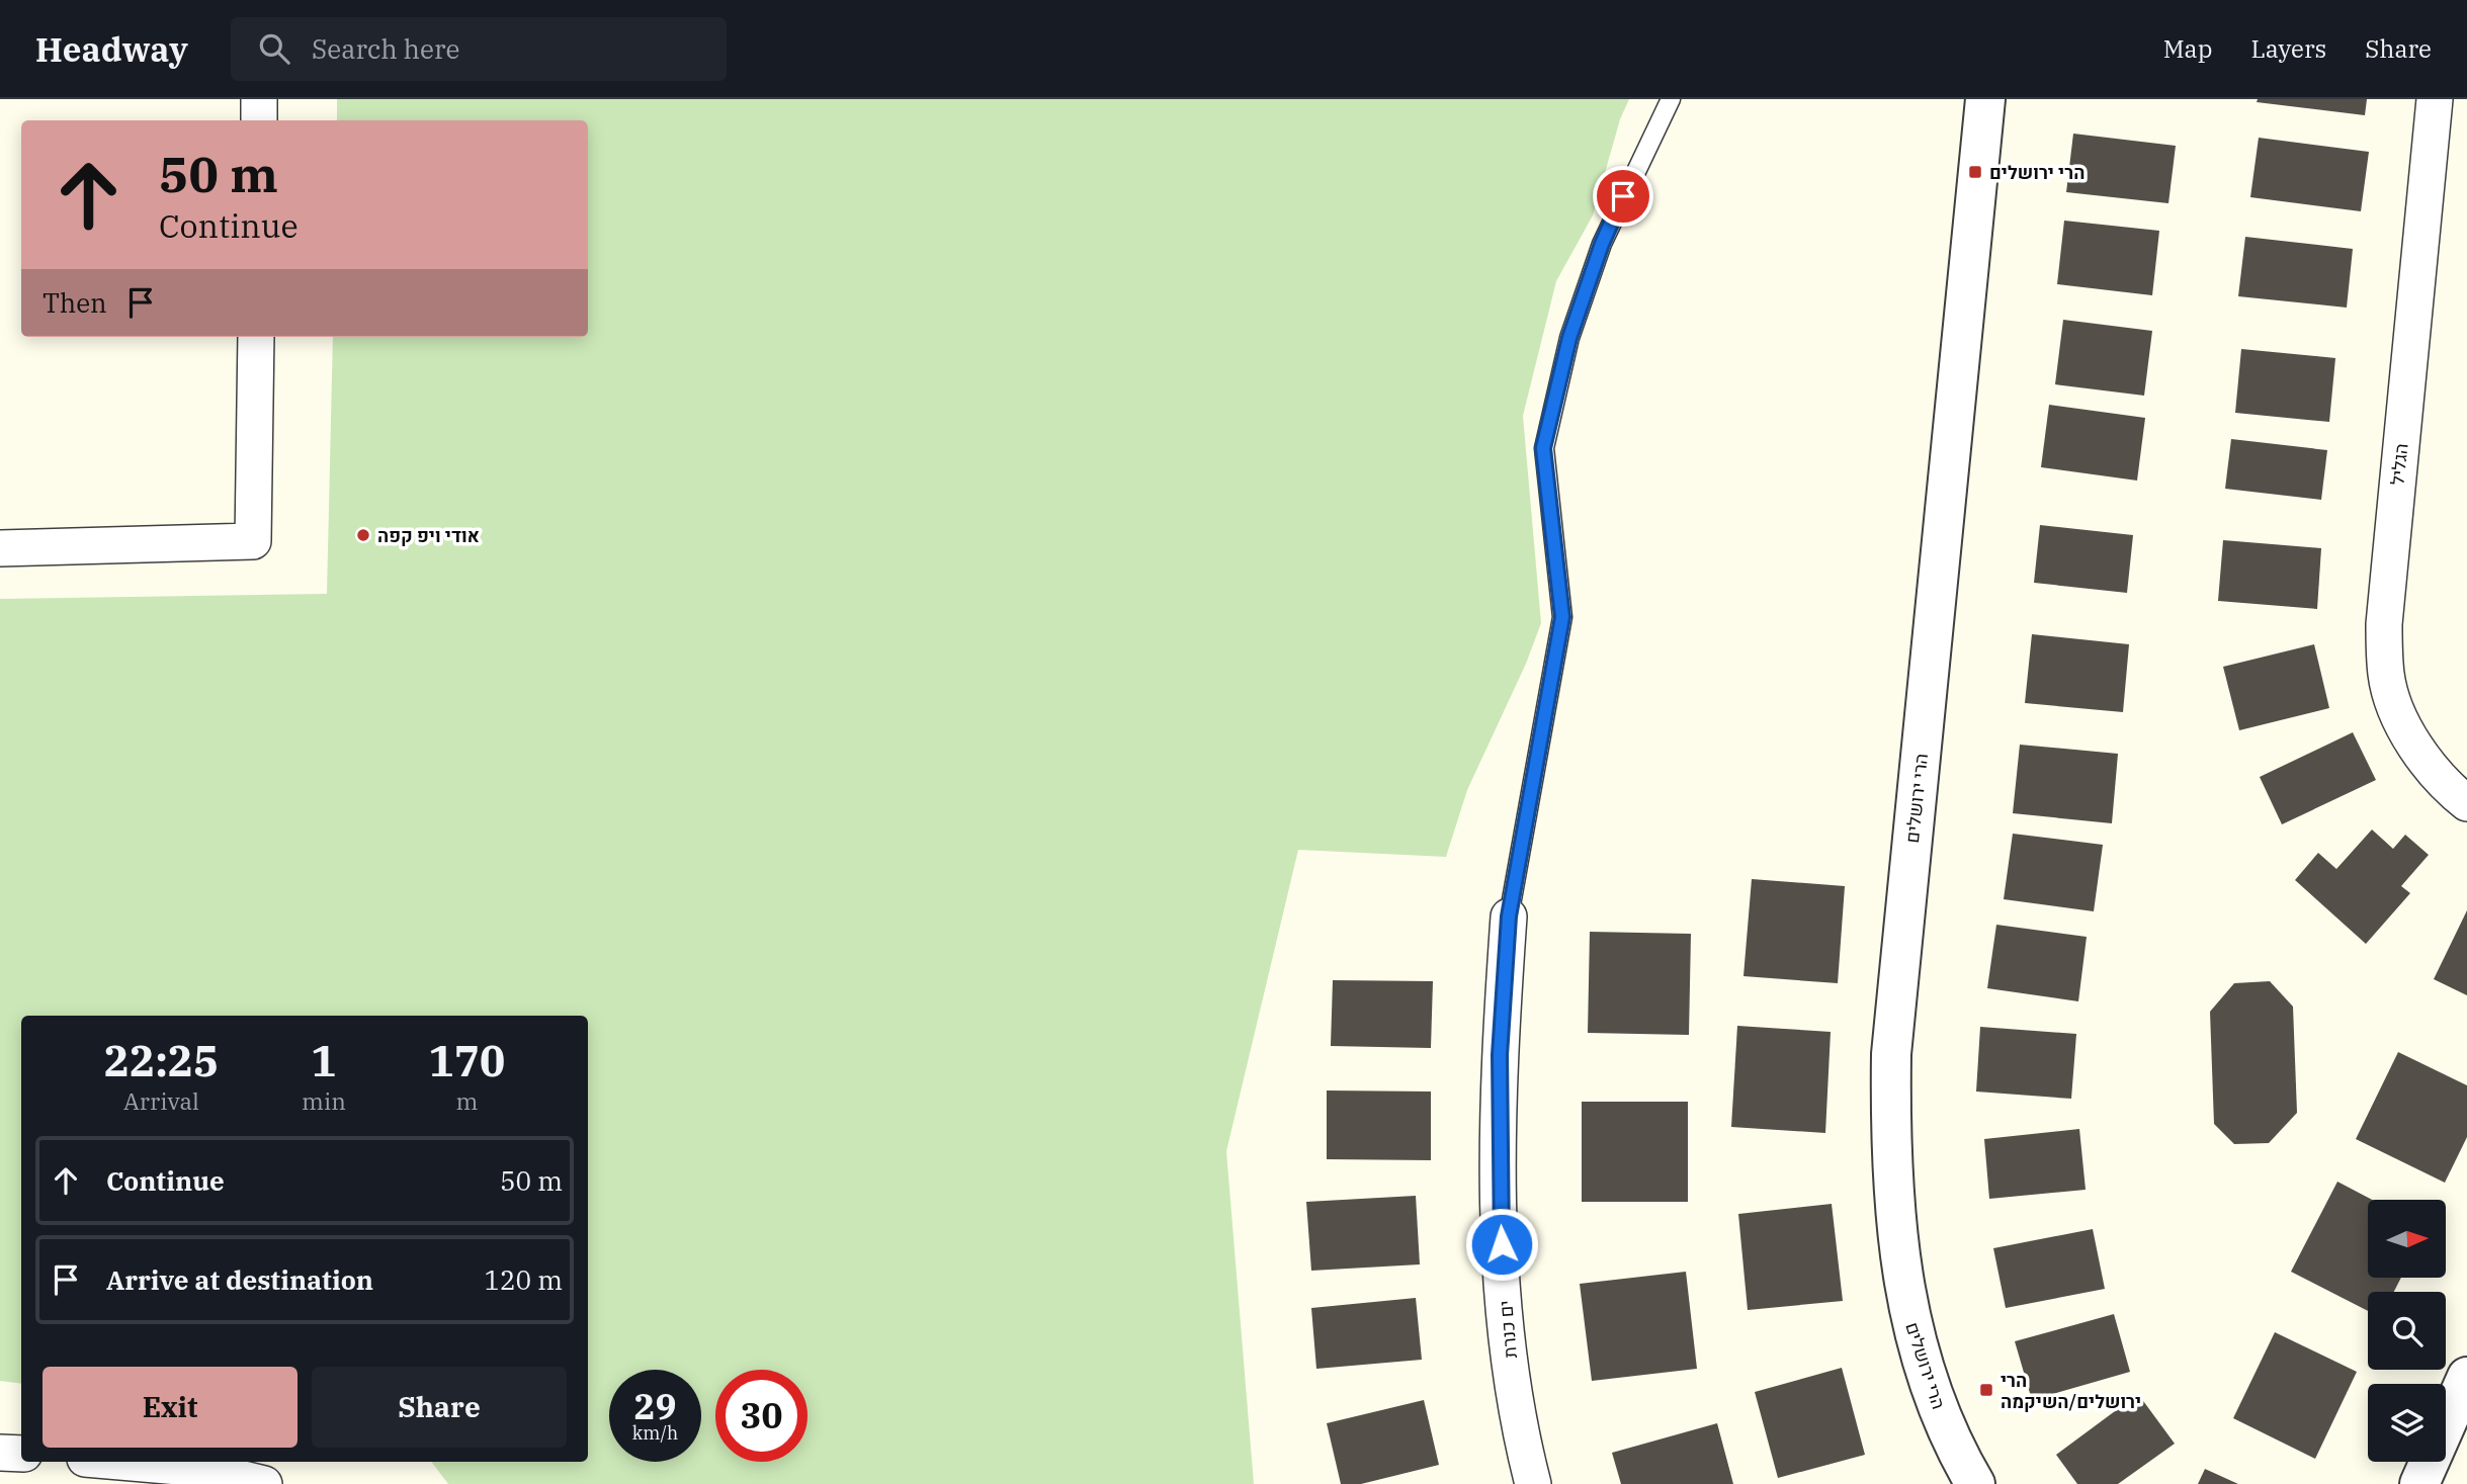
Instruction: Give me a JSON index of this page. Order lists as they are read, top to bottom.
{
  "streets": {
    "street": ["הגליל", "הרי ירושלים", "ים כנרת"]
  },
  "places": {
    "transit": ["הרי ירושלים", "הרי ירושלים/השיקמה"],
    "other": ["אודי ויפ קפה"]
  },
  "north": "right",
  "page": {
    "header": "Headway",
    "search": "Search here",
    "nav": ["Map", "Layers", "Share"],
    "turn": ["50 m", "Continue"],
    "then": "Then",
    "eta": [
      "22:25",
      "Arrival",
      "1",
      "min",
      "170",
      "m"
    ],
    "list": [
      {
        "name": "Continue",
        "value": "50 m"
      },
      {
        "name": "Arrive at destination",
        "value": "120 m"
      }
    ],
    "buttons": ["Exit", "Share"],
    "speed": "29 km/h",
    "limit": "30"
  }
}
